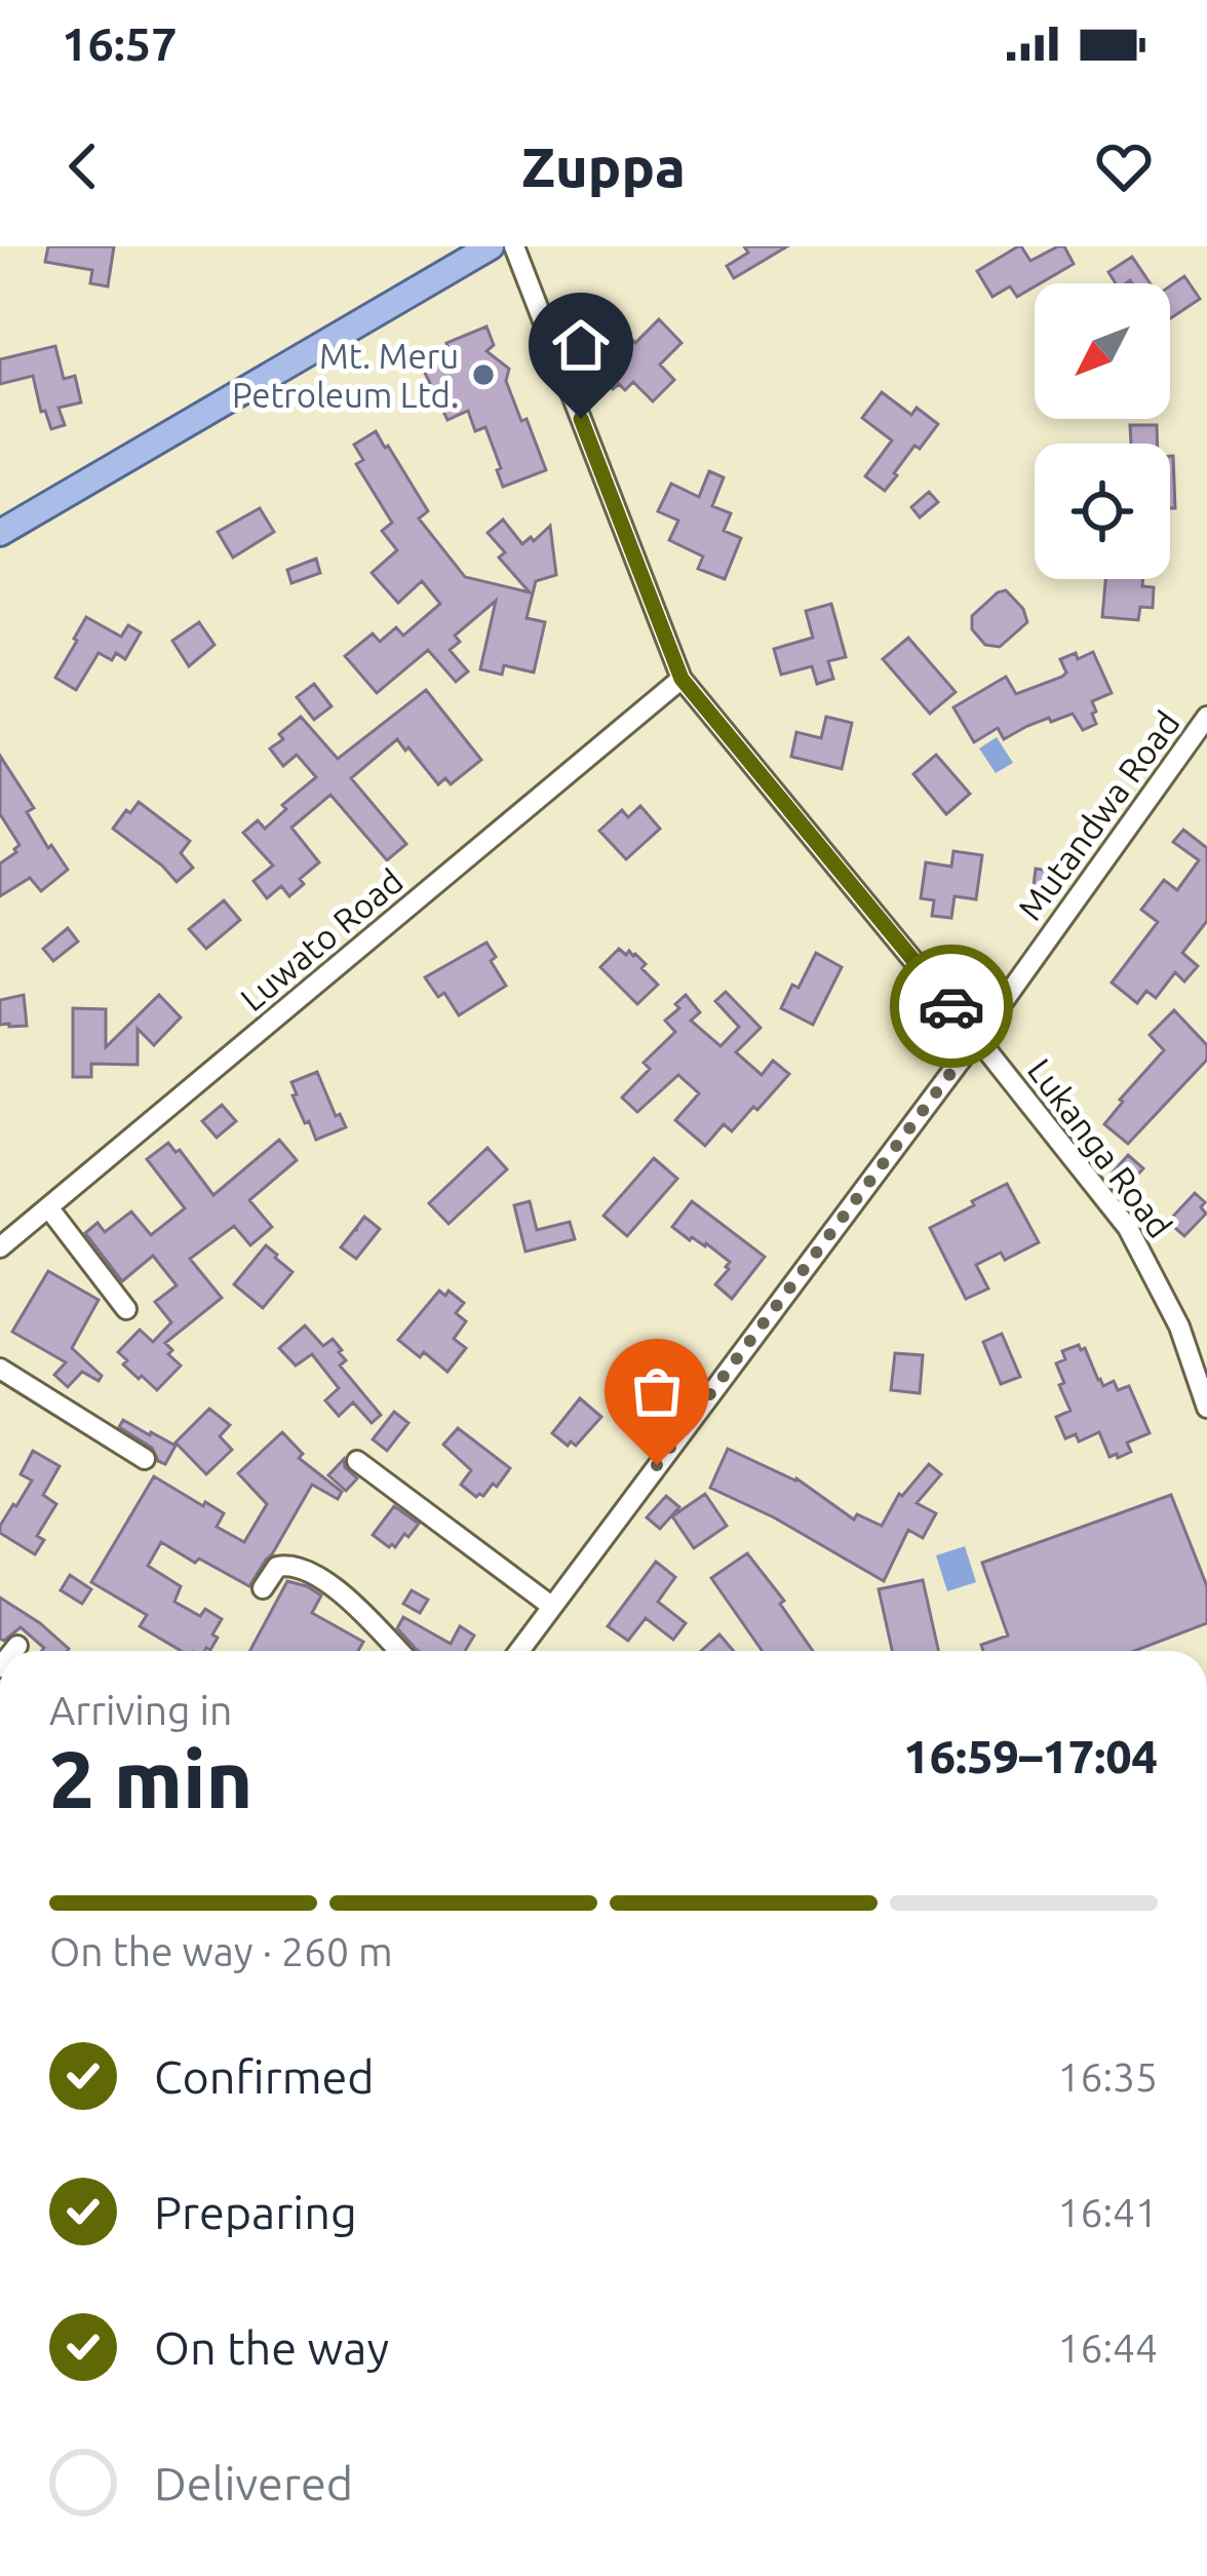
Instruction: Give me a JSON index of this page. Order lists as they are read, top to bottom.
{
  "streets": {
    "street": ["Mutandwa Road", "Luwato Road", "Lukanga Road"]
  },
  "crossings": [
    ["Mutandwa Road", "Lukanga Road"],
    ["Luwato Road", "Lukanga Road"]
  ],
  "places": ["Mt. Meru Petroleum Ltd."],
  "north": "bottom left",
  "page": {
    "status": "16:57",
    "header": "Zuppa",
    "heading": ["2 min", "Arriving in", "16:59–17:04"],
    "bar": "On the way · 260 m",
    "list": [
      ["Confirmed", "16:35"],
      ["Preparing", "16:41"],
      ["On the way", "16:44"],
      "Delivered"
    ]
  }
}
